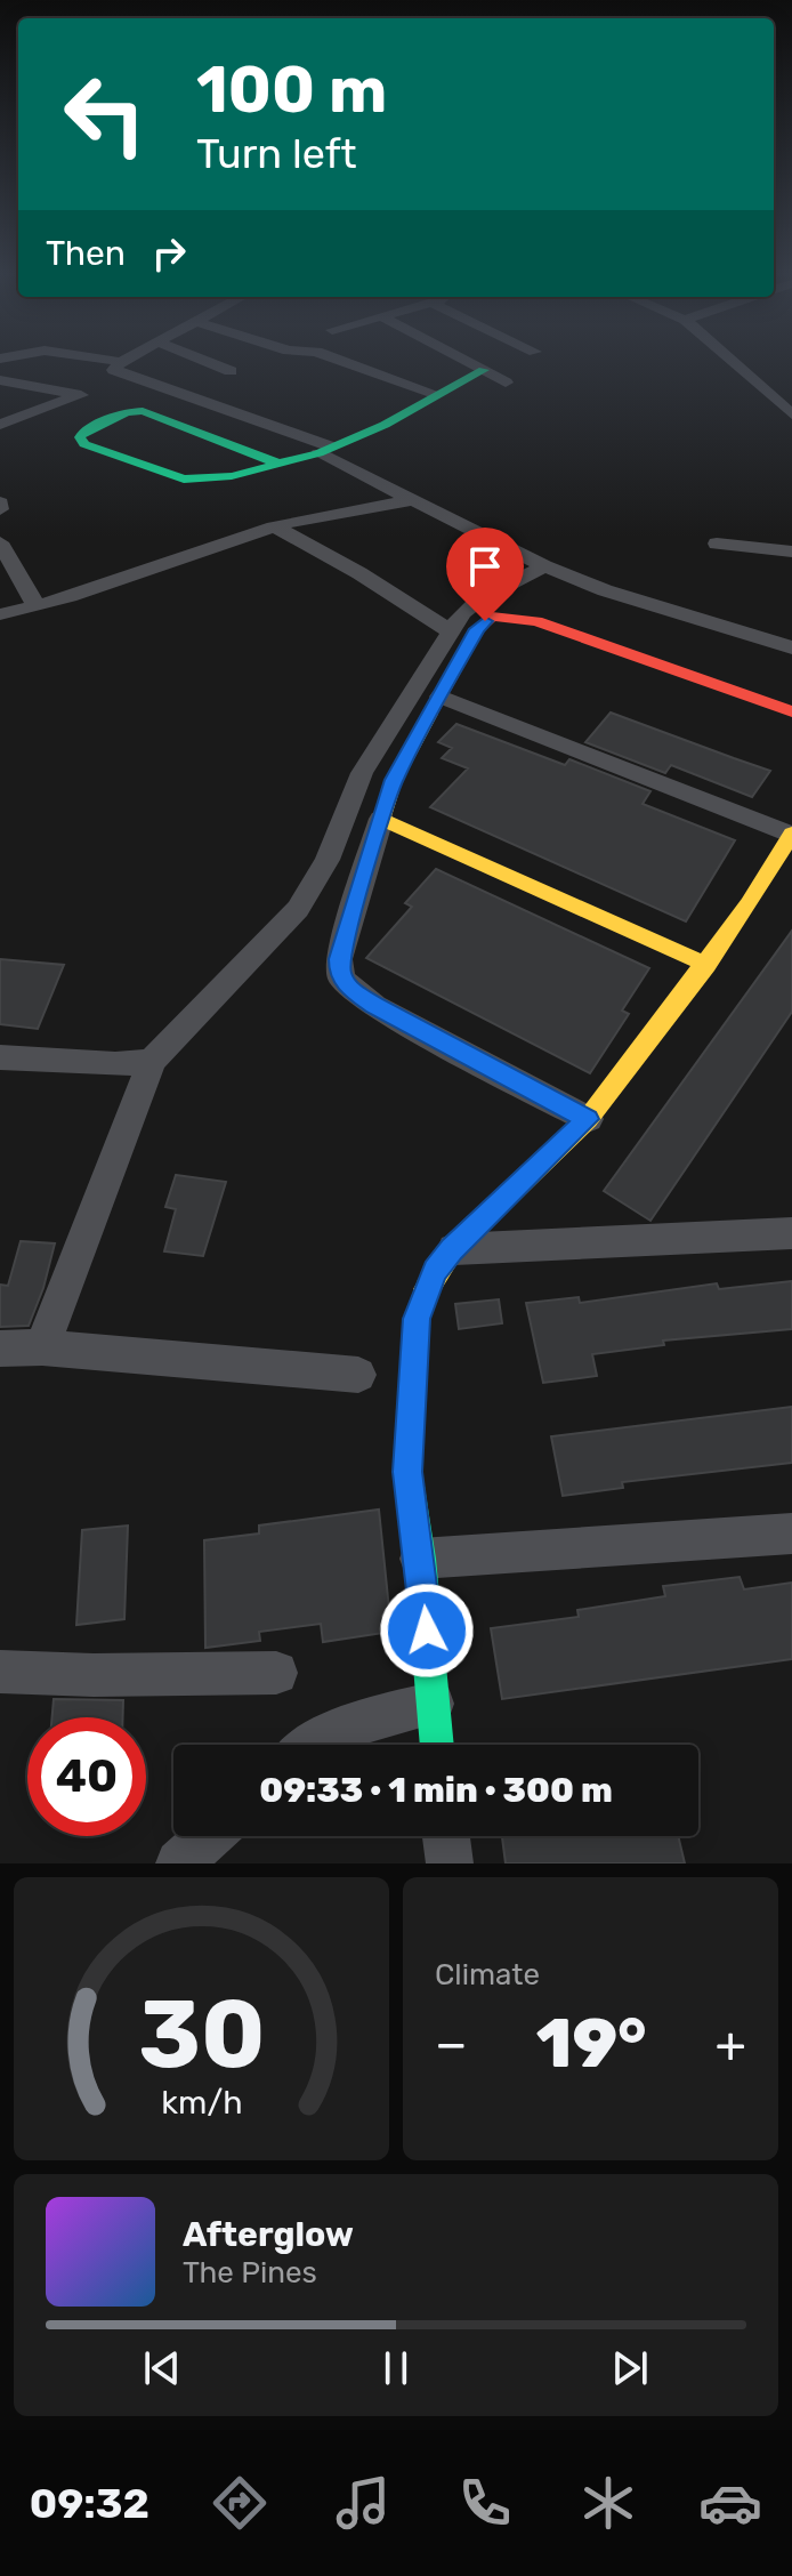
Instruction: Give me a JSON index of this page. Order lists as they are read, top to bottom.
{
  "page": {
    "turn": ["100 m", "Turn left"],
    "then": "Then",
    "limit": "40",
    "trip": "09:33 · 1 min · 300 m",
    "tile": "Climate",
    "heat": ["−", "19°", "+"],
    "song": ["Afterglow", "The Pines"],
    "tabs": "09:32",
    "gauge": ["30", "km/h"]
  }
}
